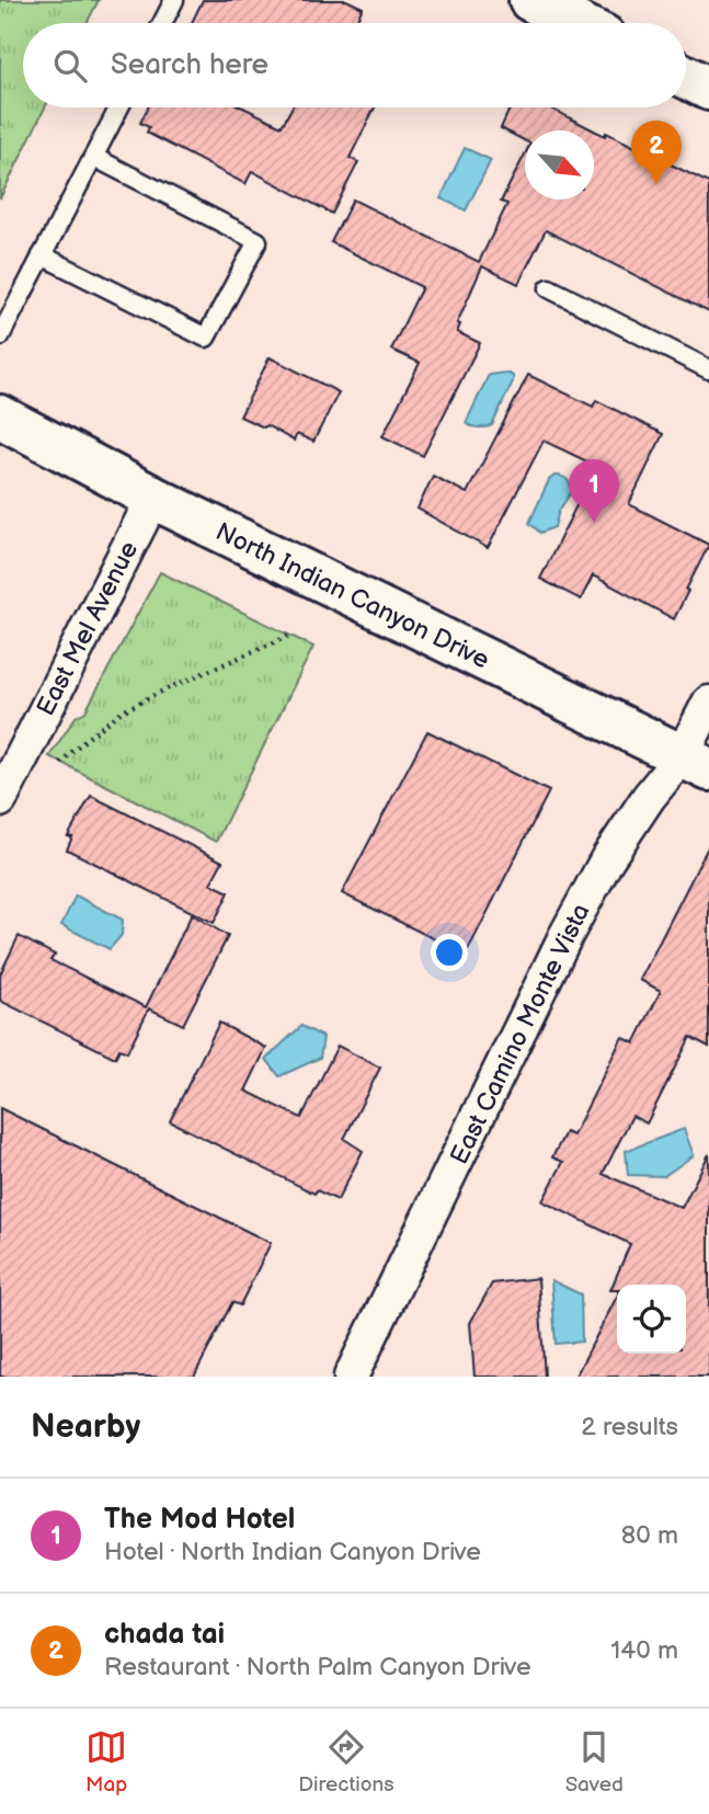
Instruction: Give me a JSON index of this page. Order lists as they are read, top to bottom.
{
  "streets": {
    "main road": ["North Indian Canyon Drive"],
    "street": ["East Mel Avenue", "East Camino Monte Vista"]
  },
  "crossings": [
    ["North Indian Canyon Drive", "East Mel Avenue"],
    ["North Indian Canyon Drive", "East Camino Monte Vista"]
  ],
  "north": "bottom right",
  "page": {
    "search": "Search here",
    "pins": ["2", "1"],
    "heading": ["Nearby", "2 results"],
    "list": [
      {
        "mark": "1",
        "name": "The Mod Hotel",
        "note": "Hotel · North Indian Canyon Drive",
        "value": "80 m"
      },
      {
        "mark": "2",
        "name": "chada tai",
        "note": "Restaurant · North Palm Canyon Drive",
        "value": "140 m"
      }
    ],
    "nav": ["Map", "Directions", "Saved"]
  }
}
